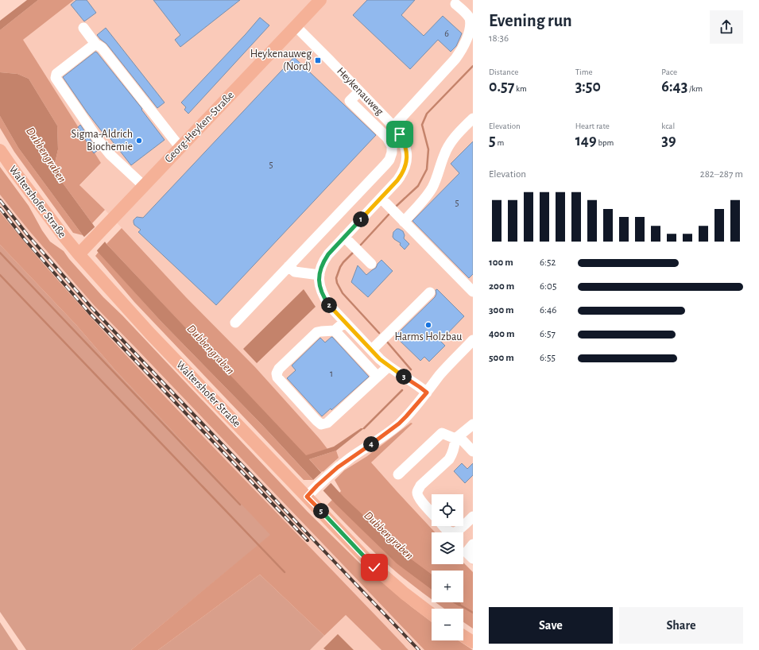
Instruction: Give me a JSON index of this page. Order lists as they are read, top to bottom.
{
  "streets": {
    "main road": ["Georg-Heyken-Straße", "Waltershofer Straße"],
    "street": ["Heykenauweg"]
  },
  "crossings": [
    ["Heykenauweg", "Georg-Heyken-Straße"],
    ["Georg-Heyken-Straße", "Waltershofer Straße"]
  ],
  "water": ["Dubbengraben"],
  "places": {
    "transit": ["Heykenauweg (Nord)"],
    "other": ["Sigma-Aldrich Biochemie", "Harms Holzbau"]
  },
  "house_numbers": [
    "6",
    "5",
    "5",
    "1"
  ],
  "page": {
    "heading": ["Evening run", "18:36"],
    "stats": [
      ["Distance", "0.57 km"],
      ["Time", "3:50"],
      ["Pace", "6:43 /km"],
      ["Elevation", "5 m"],
      ["Heart rate", "149 bpm"],
      ["kcal", "39"]
    ],
    "chart": ["Elevation", "282–287 m"],
    "pins": [
      "1",
      "2",
      "3",
      "4",
      "5"
    ],
    "list": [
      {
        "name": "100 m",
        "note": "6:52"
      },
      {
        "name": "200 m",
        "note": "6:05"
      },
      {
        "name": "300 m",
        "note": "6:46"
      },
      {
        "name": "400 m",
        "note": "6:57"
      },
      {
        "name": "500 m",
        "note": "6:55"
      }
    ],
    "map_buttons": ["+", "−"],
    "buttons": ["Save", "Share"]
  }
}
